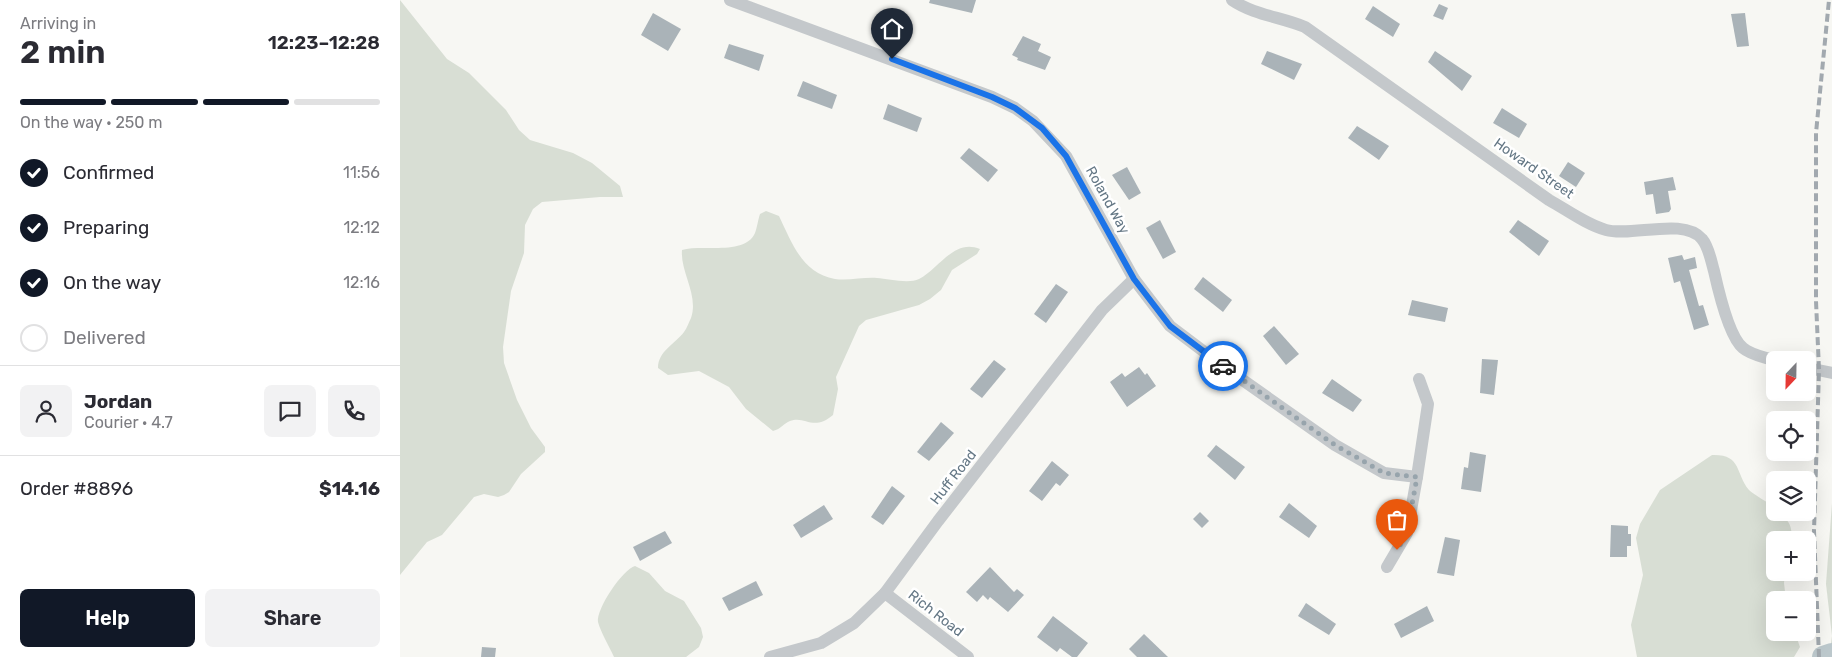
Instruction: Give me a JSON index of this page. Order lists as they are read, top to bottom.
{
  "streets": {
    "street": [
      "Howard Street",
      "Roland Way",
      "Huff Road",
      "Rich Road"
    ]
  },
  "crossings": [
    ["Roland Way", "Huff Road"],
    ["Huff Road", "Rich Road"]
  ],
  "north": "bottom",
  "page": {
    "heading": ["2 min", "Arriving in", "12:23–12:28"],
    "panel": [
      "Jordan",
      "Courier · 4.7",
      "Order #8896",
      "$14.16"
    ],
    "bar": "On the way · 250 m",
    "list": [
      ["Confirmed", "11:56"],
      ["Preparing", "12:12"],
      ["On the way", "12:16"],
      "Delivered"
    ],
    "map_buttons": ["+", "−"],
    "buttons": ["Help", "Share"]
  }
}
